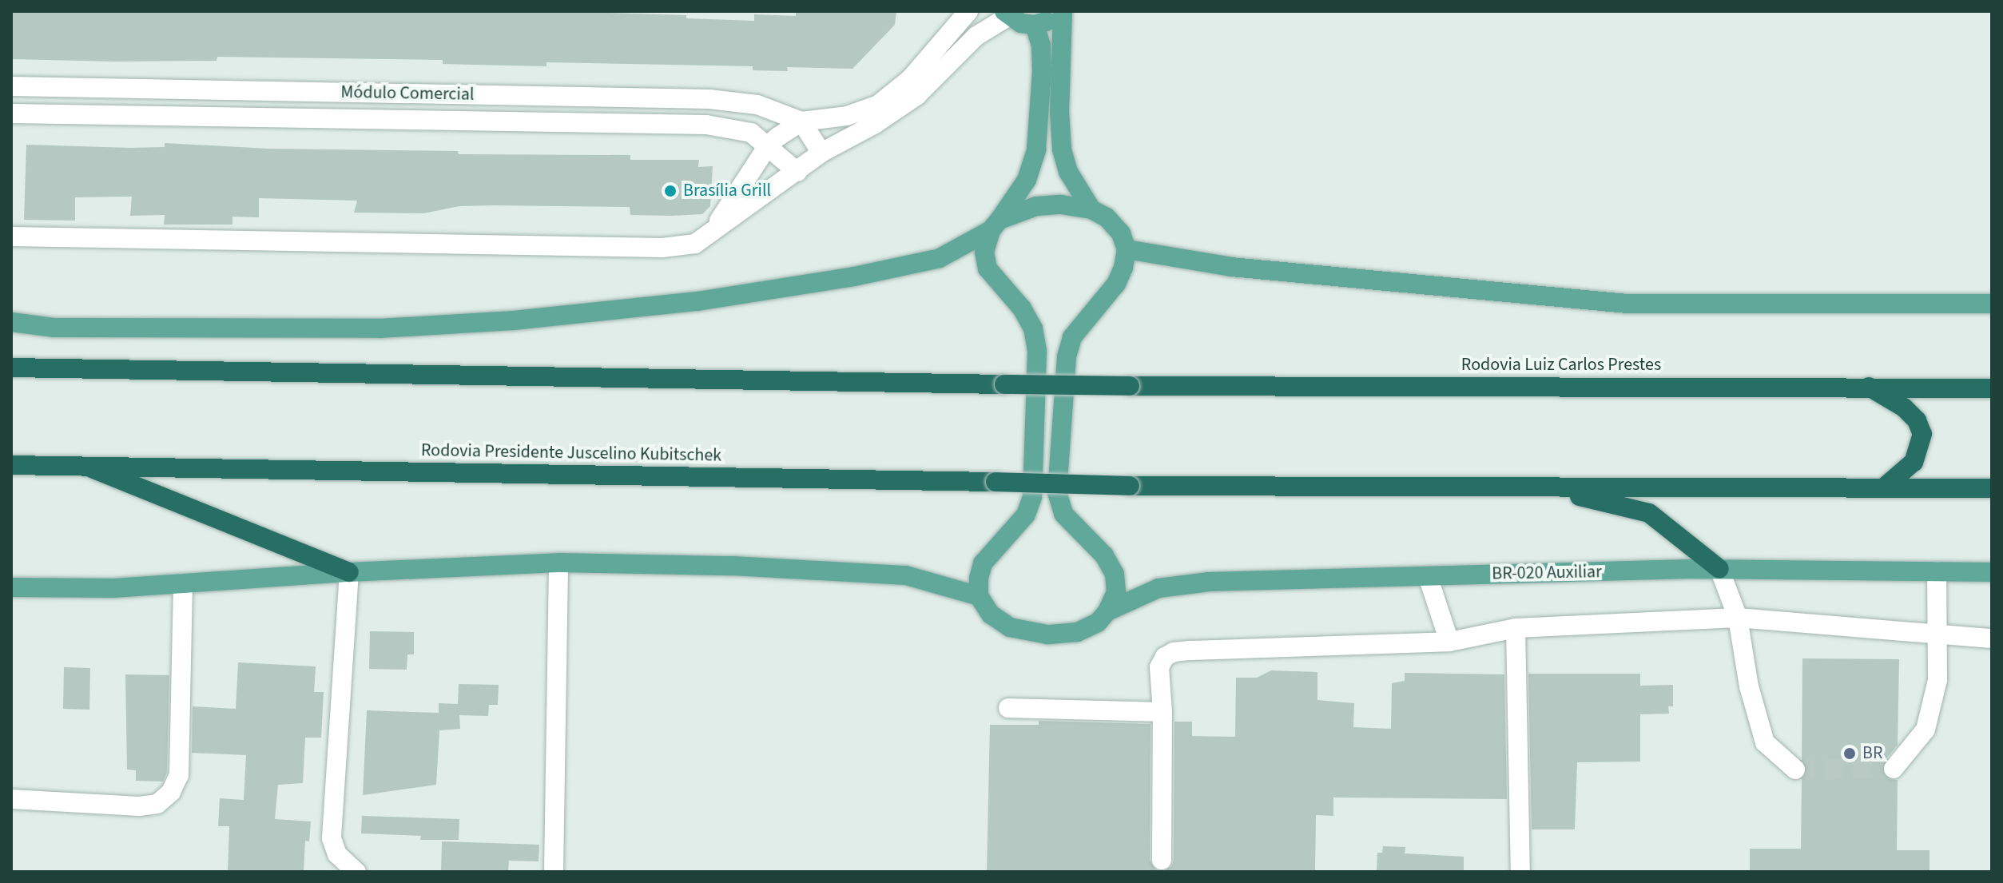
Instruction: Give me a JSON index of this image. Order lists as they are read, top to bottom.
{
  "streets": {
    "highway": ["Rodovia Luiz Carlos Prestes", "Rodovia Presidente Juscelino Kubitschek"],
    "main road": ["BR-020 Auxiliar"],
    "street": ["Módulo Comercial"]
  },
  "places": ["Brasília Grill", "BR"]
}
